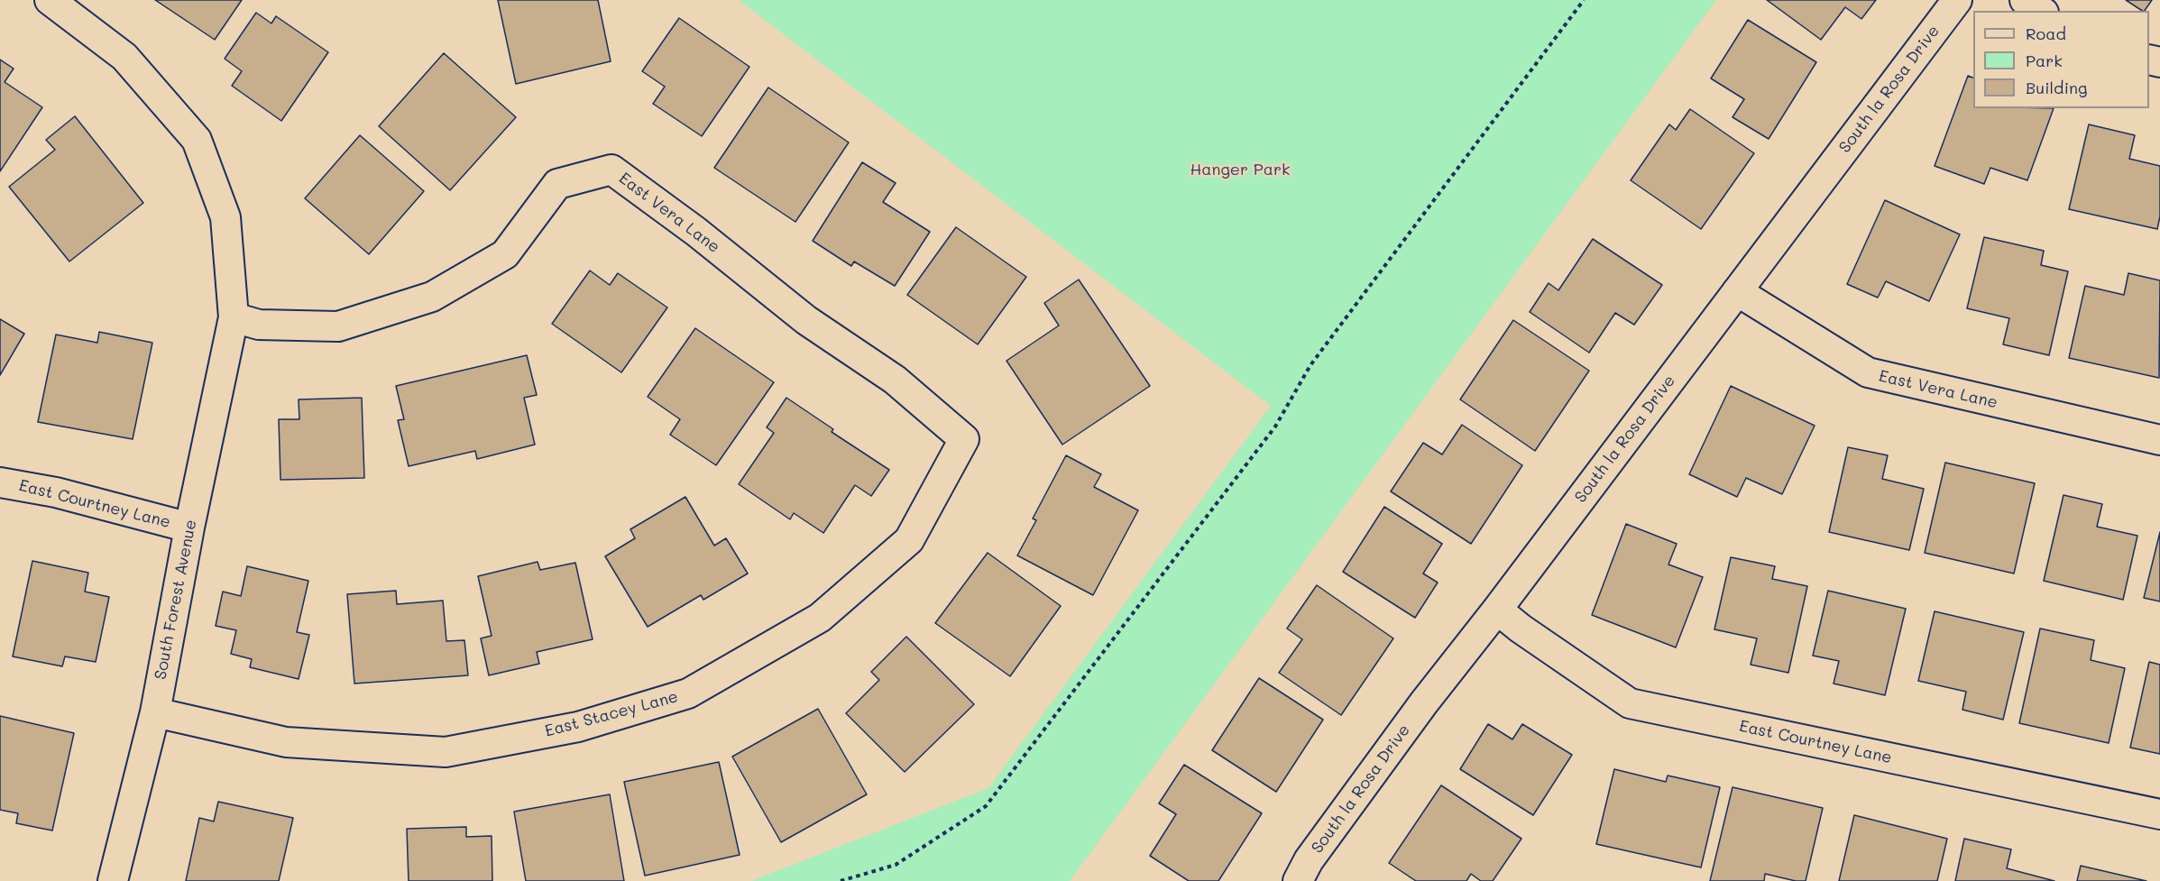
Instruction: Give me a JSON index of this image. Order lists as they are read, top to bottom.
{
  "streets": {
    "street": [
      "South la Rosa Drive",
      "East Vera Lane",
      "East Courtney Lane",
      "South Forest Avenue",
      "East Stacey Lane"
    ]
  },
  "crossings": [
    ["South la Rosa Drive", "East Vera Lane"],
    ["South la Rosa Drive", "East Courtney Lane"],
    ["East Vera Lane", "South Forest Avenue"],
    ["East Vera Lane", "East Stacey Lane"],
    ["East Courtney Lane", "South Forest Avenue"],
    ["South Forest Avenue", "East Stacey Lane"]
  ],
  "parks": ["Hanger Park"],
  "legend": ["Road", "Park", "Building"]
}
